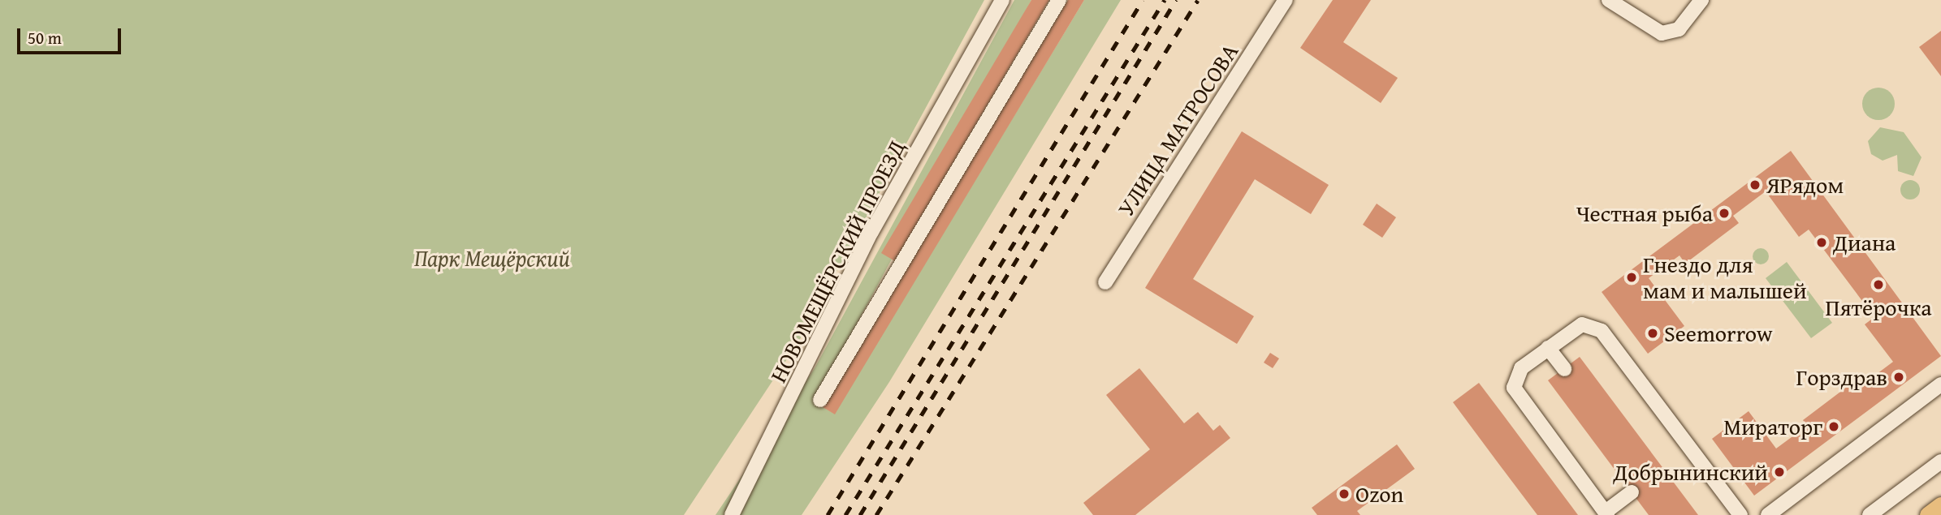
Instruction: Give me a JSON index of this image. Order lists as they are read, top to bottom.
{
  "streets": {
    "street": ["УЛИЦА МАТРОСОВА", "НОВОМЕЩЁРСКИЙ ПРОЕЗД"]
  },
  "parks": ["Парк Мещёрский"],
  "places": [
    "ЯРядом",
    "Честная рыба",
    "Диана",
    "Гнездо для мам и малышей",
    "Пятёрочка",
    "Seemorrow",
    "Горздрав",
    "Мираторг",
    "Добрынинский",
    "Ozon"
  ],
  "scale_bar": "50 m"
}
